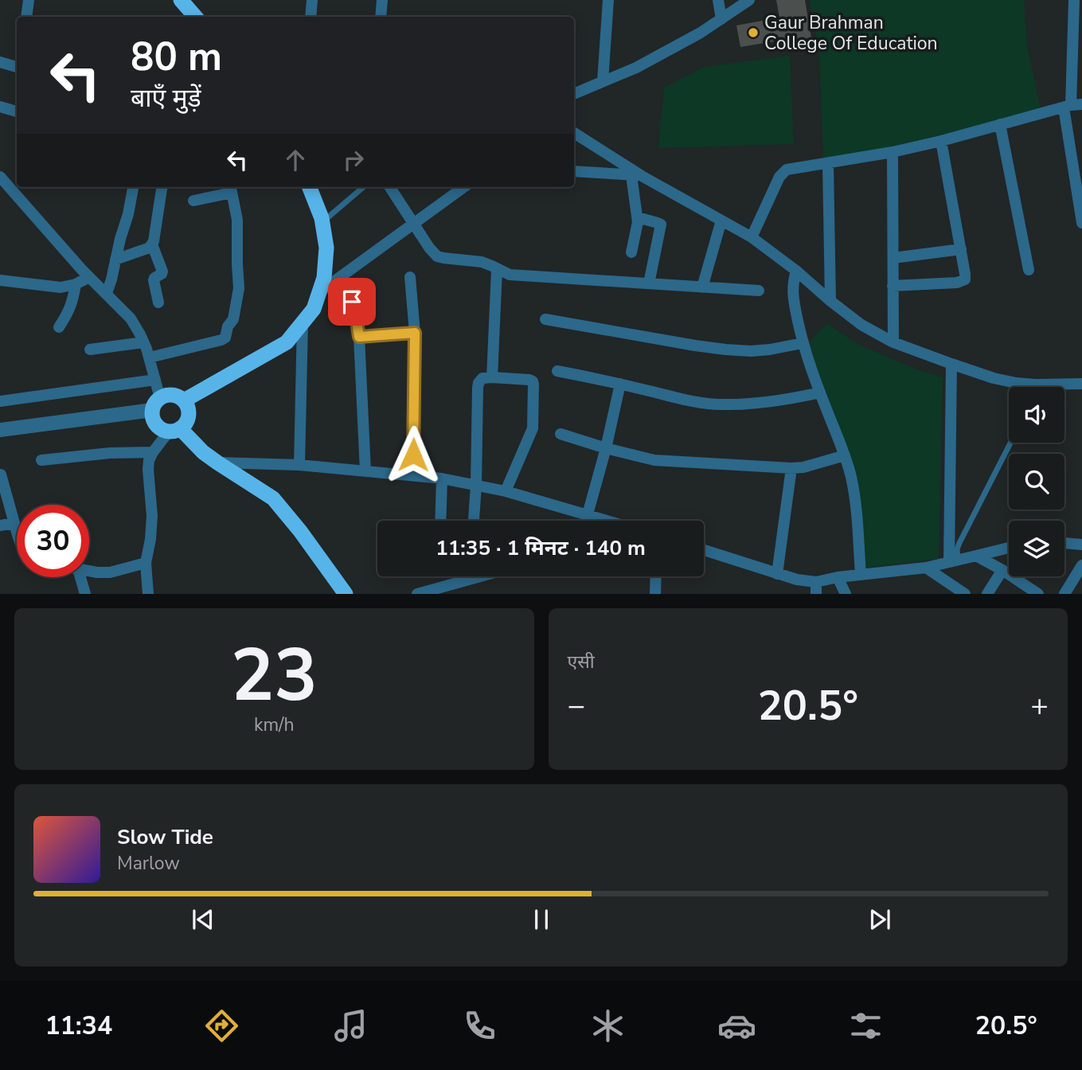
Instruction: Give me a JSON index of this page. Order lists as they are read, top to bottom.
{
  "places": ["Gaur Brahman College Of Education"],
  "page": {
    "turn": ["80 m", "बाएँ मुड़ें"],
    "limit": "30",
    "trip": "11:35 · 1 मिनट · 140 m",
    "tile": [
      ["23", "km/h"],
      "एसी"
    ],
    "heat": ["−", "20.5°", "+"],
    "song": ["Slow Tide", "Marlow"],
    "tabs": ["11:34", "20.5°"]
  }
}
